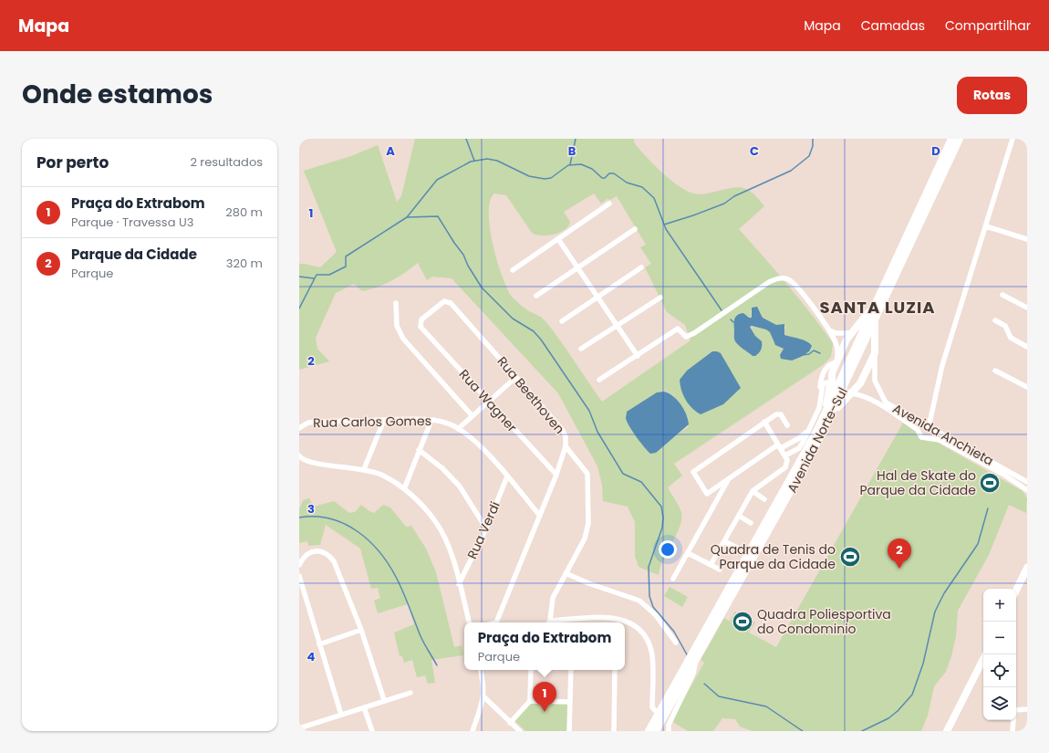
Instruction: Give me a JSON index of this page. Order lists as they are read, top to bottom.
{
  "streets": {
    "main road": ["Avenida Norte-Sul"],
    "street": [
      "Rua Beethoven",
      "Rua Wagner",
      "Rua Carlos Gomes",
      "Avenida Anchieta",
      "Rua Verdi"
    ]
  },
  "crossings": [
    ["Rua Beethoven", "Rua Wagner"],
    ["Rua Beethoven", "Rua Carlos Gomes"],
    ["Rua Carlos Gomes", "Rua Verdi"]
  ],
  "districts": ["SANTA LUZIA"],
  "places": {
    "sports": ["Hal de Skate do Parque da Cidade", "Quadra de Tenis do Parque da Cidade", "Quadra Poliesportiva do Condominio"]
  },
  "page": {
    "header": "Mapa",
    "nav": ["Mapa", "Camadas", "Compartilhar"],
    "title": "Onde estamos",
    "buttons": "Rotas",
    "heading": ["Por perto", "2 resultados"],
    "list": [
      {
        "mark": "1",
        "name": "Praça do Extrabom",
        "note": "Parque · Travessa U3",
        "value": "280 m"
      },
      {
        "mark": "2",
        "name": "Parque da Cidade",
        "note": "Parque",
        "value": "320 m"
      }
    ],
    "pins": ["2", "1"],
    "map_buttons": ["+", "−"],
    "popup": ["Praça do Extrabom", "Parque"]
  },
  "grid": {
    "columns": [
      "A",
      "B",
      "C",
      "D"
    ],
    "rows": [
      "1",
      "2",
      "3",
      "4"
    ]
  }
}
